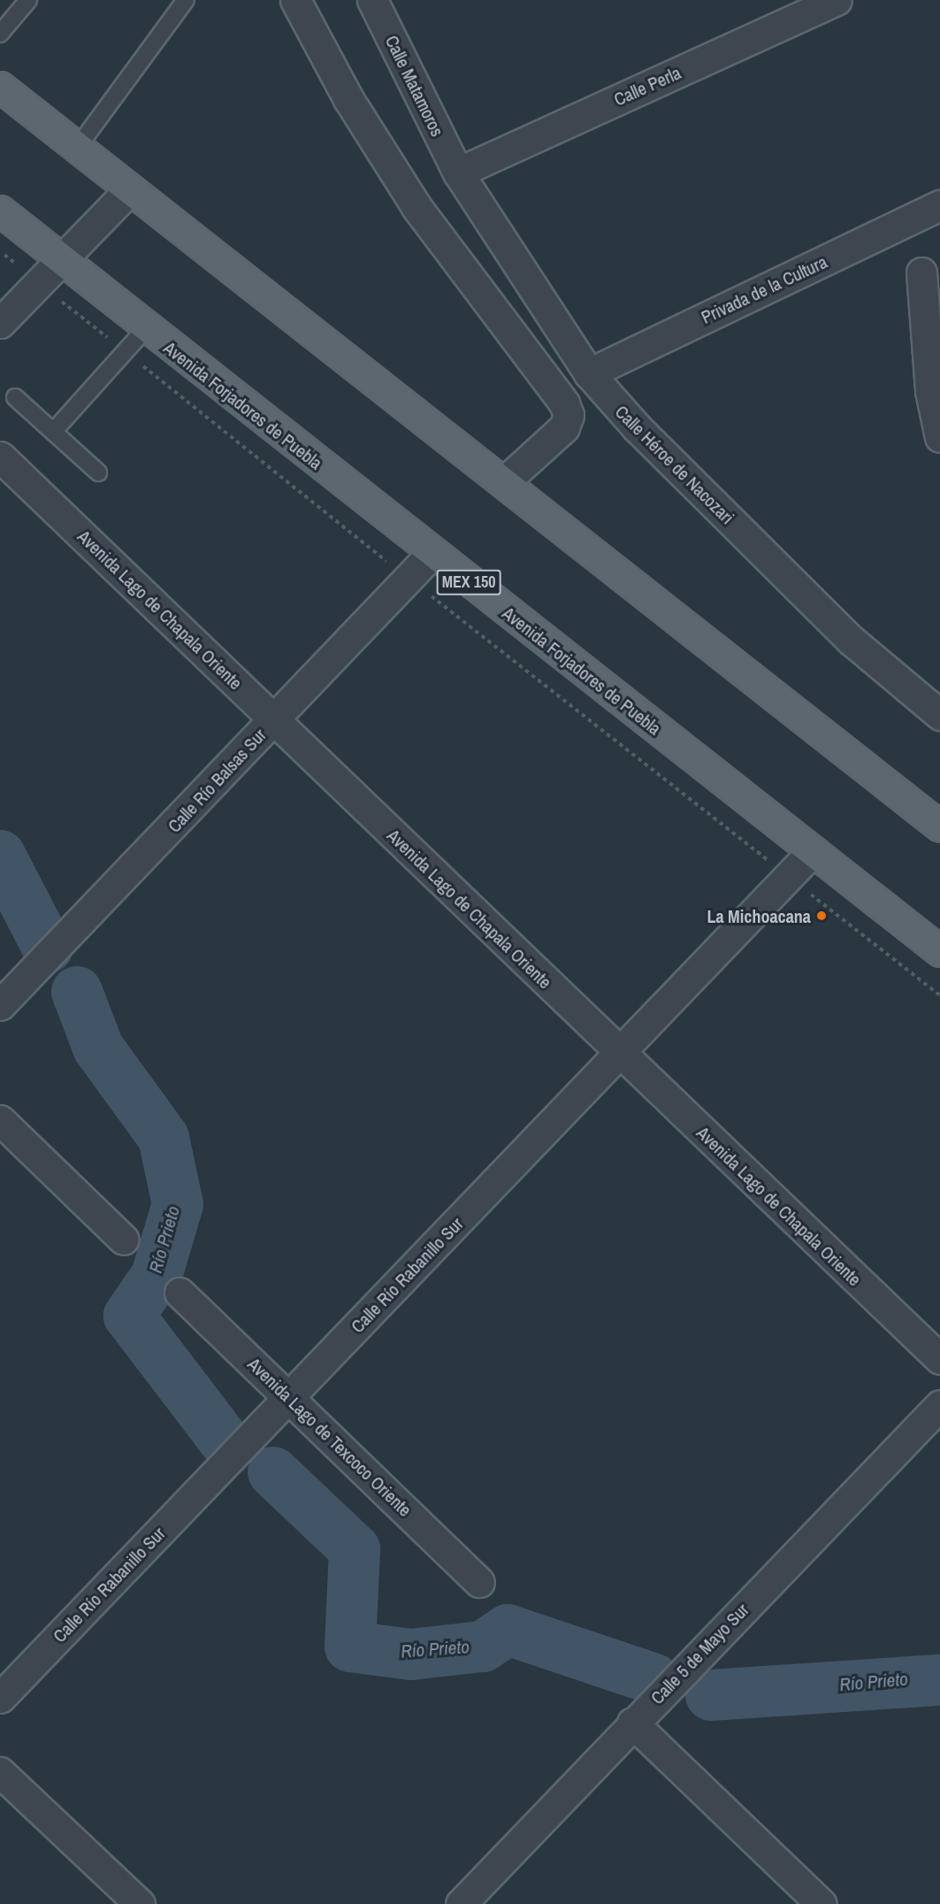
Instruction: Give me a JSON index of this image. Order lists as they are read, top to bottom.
{
  "streets": {
    "main road": ["Avenida Forjadores de Puebla", "MEX 150"],
    "street": [
      "Calle Matamoros",
      "Calle Perla",
      "Privada de la Cultura",
      "Calle Héroe de Nacozari",
      "Avenida Lago de Chapala Oriente",
      "Calle Río Balsas Sur",
      "Calle Río Rabanillo Sur",
      "Avenida Lago de Texcoco Oriente",
      "Calle 5 de Mayo Sur"
    ]
  },
  "crossings": [
    ["Calle Matamoros", "Calle Perla"],
    ["Calle Matamoros", "Calle Héroe de Nacozari"],
    ["Calle Perla", "Calle Héroe de Nacozari"],
    ["Privada de la Cultura", "Calle Héroe de Nacozari"],
    ["Avenida Forjadores de Puebla", "Calle Río Balsas Sur"],
    ["Avenida Forjadores de Puebla", "Calle Río Rabanillo Sur"],
    ["Avenida Lago de Chapala Oriente", "Calle Río Balsas Sur"],
    ["Avenida Lago de Chapala Oriente", "Calle Río Rabanillo Sur"],
    ["Calle Río Rabanillo Sur", "Avenida Lago de Texcoco Oriente"]
  ],
  "water": ["Río Prieto"],
  "places": ["La Michoacana"]
}
